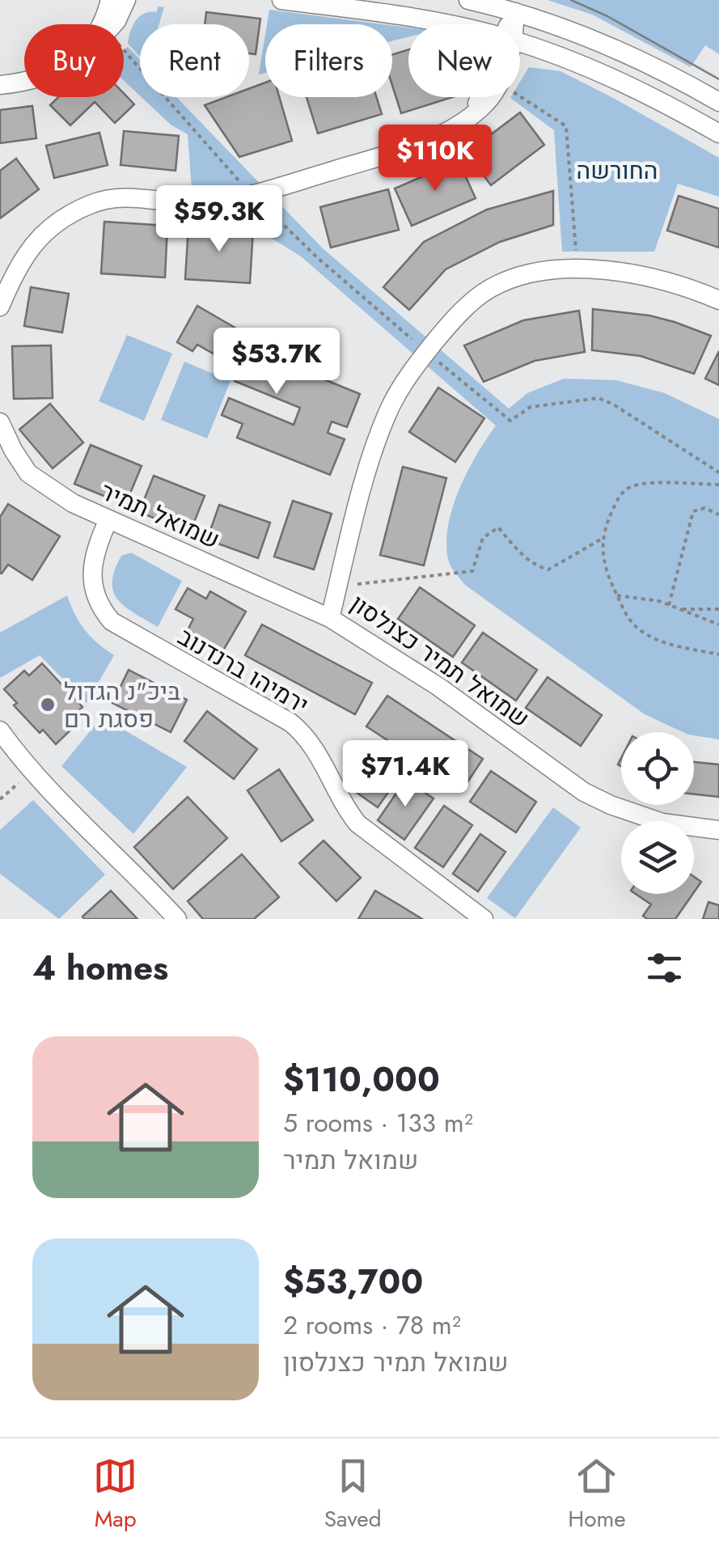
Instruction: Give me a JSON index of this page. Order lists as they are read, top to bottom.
{
  "streets": {
    "street": ["שמואל תמיר", "שמואל תמיר כצנלסון", "ירמיהו ברנדנוב"]
  },
  "crossings": [
    ["שמואל תמיר", "שמואל תמיר כצנלסון"],
    ["שמואל תמיר", "ירמיהו ברנדנוב"]
  ],
  "parks": ["החורשה"],
  "places": ["ביכ\"נ הגדול פסגת רם"],
  "page": {
    "chip": [
      "Buy",
      "Rent",
      "Filters",
      "New"
    ],
    "price": [
      "$110K",
      "$59.3K",
      "$53.7K",
      "$71.4K"
    ],
    "heading": "4 homes",
    "list": [
      {
        "name": "$110,000",
        "note": "5 rooms · 133 m² · שמואל תמיר"
      },
      {
        "name": "$53,700",
        "note": "2 rooms · 78 m² · שמואל תמיר כצנלסון"
      }
    ],
    "tabs": ["Map", "Saved", "Home"]
  }
}
